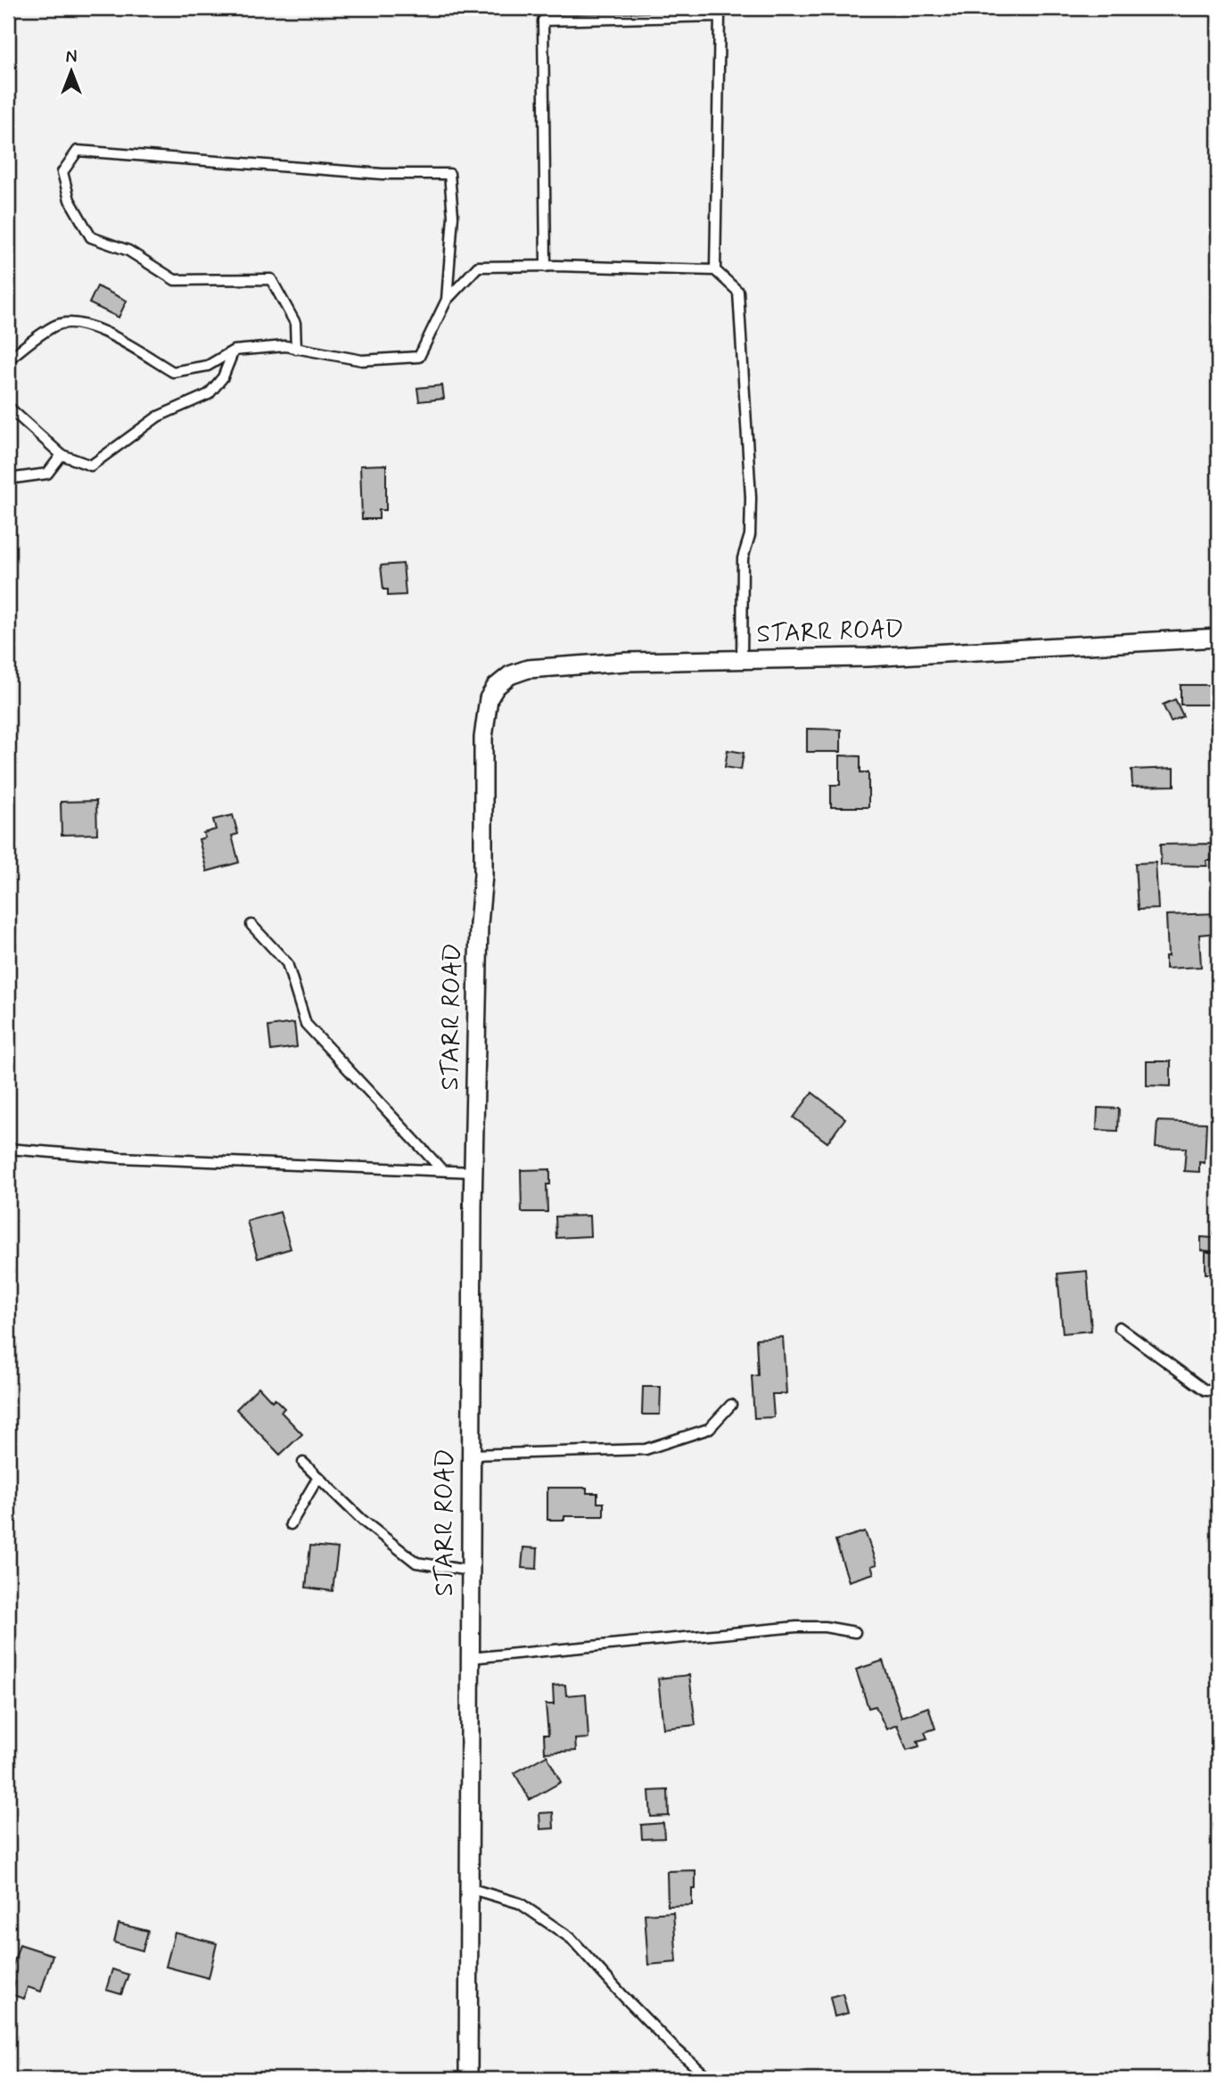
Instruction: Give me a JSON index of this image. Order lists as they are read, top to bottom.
{
  "streets": {
    "street": ["STARR ROAD"]
  },
  "north": "top"
}
